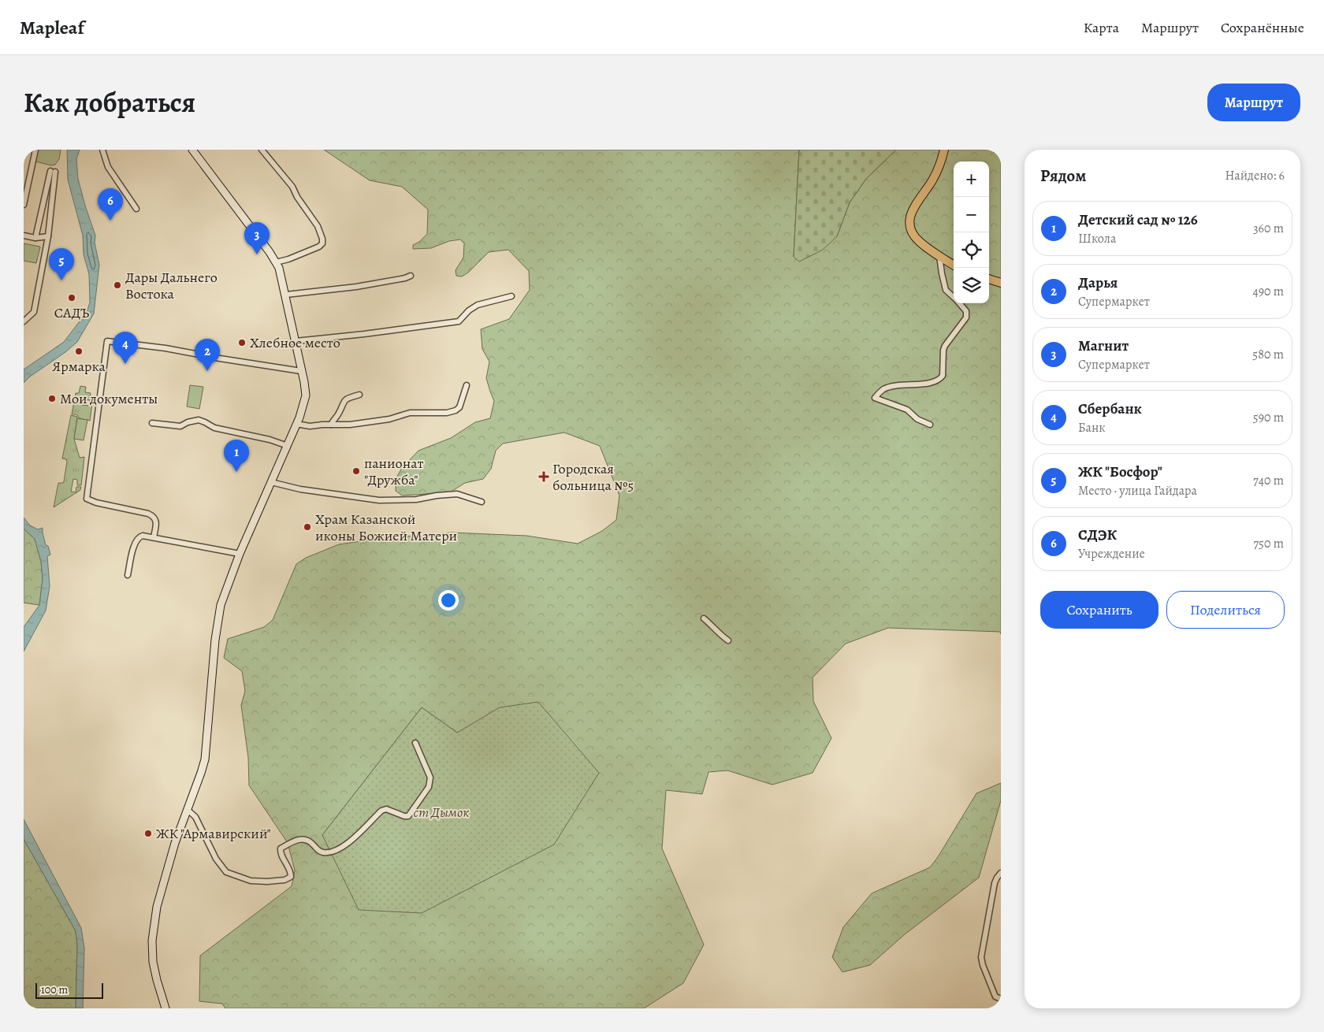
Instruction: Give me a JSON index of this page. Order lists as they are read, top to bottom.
{
  "parks": ["ст Дымок"],
  "places": {
    "other": [
      "Дары Дальнего Востока",
      "САДЪ",
      "Хлебное место",
      "Ярмарка",
      "Мои документы",
      "панионат \"Дружба\"",
      "Храм Казанской иконы Божией Матери",
      "ЖК \"Армавирский\""
    ],
    "health": ["Городская больница №5"]
  },
  "scale_bar": "100 m",
  "page": {
    "header": "Mapleaf",
    "nav": ["Карта", "Маршрут", "Сохранённые"],
    "title": "Как добраться",
    "buttons": [
      "Маршрут",
      ["Сохранить", "Поделиться"]
    ],
    "heading": ["Рядом", "Найдено: 6"],
    "map_buttons": ["+", "−"],
    "pins": [
      "6",
      "3",
      "5",
      "4",
      "2",
      "1"
    ],
    "list": [
      {
        "mark": "1",
        "name": "Детский сад № 126",
        "note": "Школа",
        "value": "360 m"
      },
      {
        "mark": "2",
        "name": "Дарья",
        "note": "Супермаркет",
        "value": "490 m"
      },
      {
        "mark": "3",
        "name": "Магнит",
        "note": "Супермаркет",
        "value": "580 m"
      },
      {
        "mark": "4",
        "name": "Сбербанк",
        "note": "Банк",
        "value": "590 m"
      },
      {
        "mark": "5",
        "name": "ЖК \"Босфор\"",
        "note": "Место · улица Гайдара",
        "value": "740 m"
      },
      {
        "mark": "6",
        "name": "СДЭК",
        "note": "Учреждение",
        "value": "750 m"
      }
    ],
    "scale": "100 m"
  }
}
